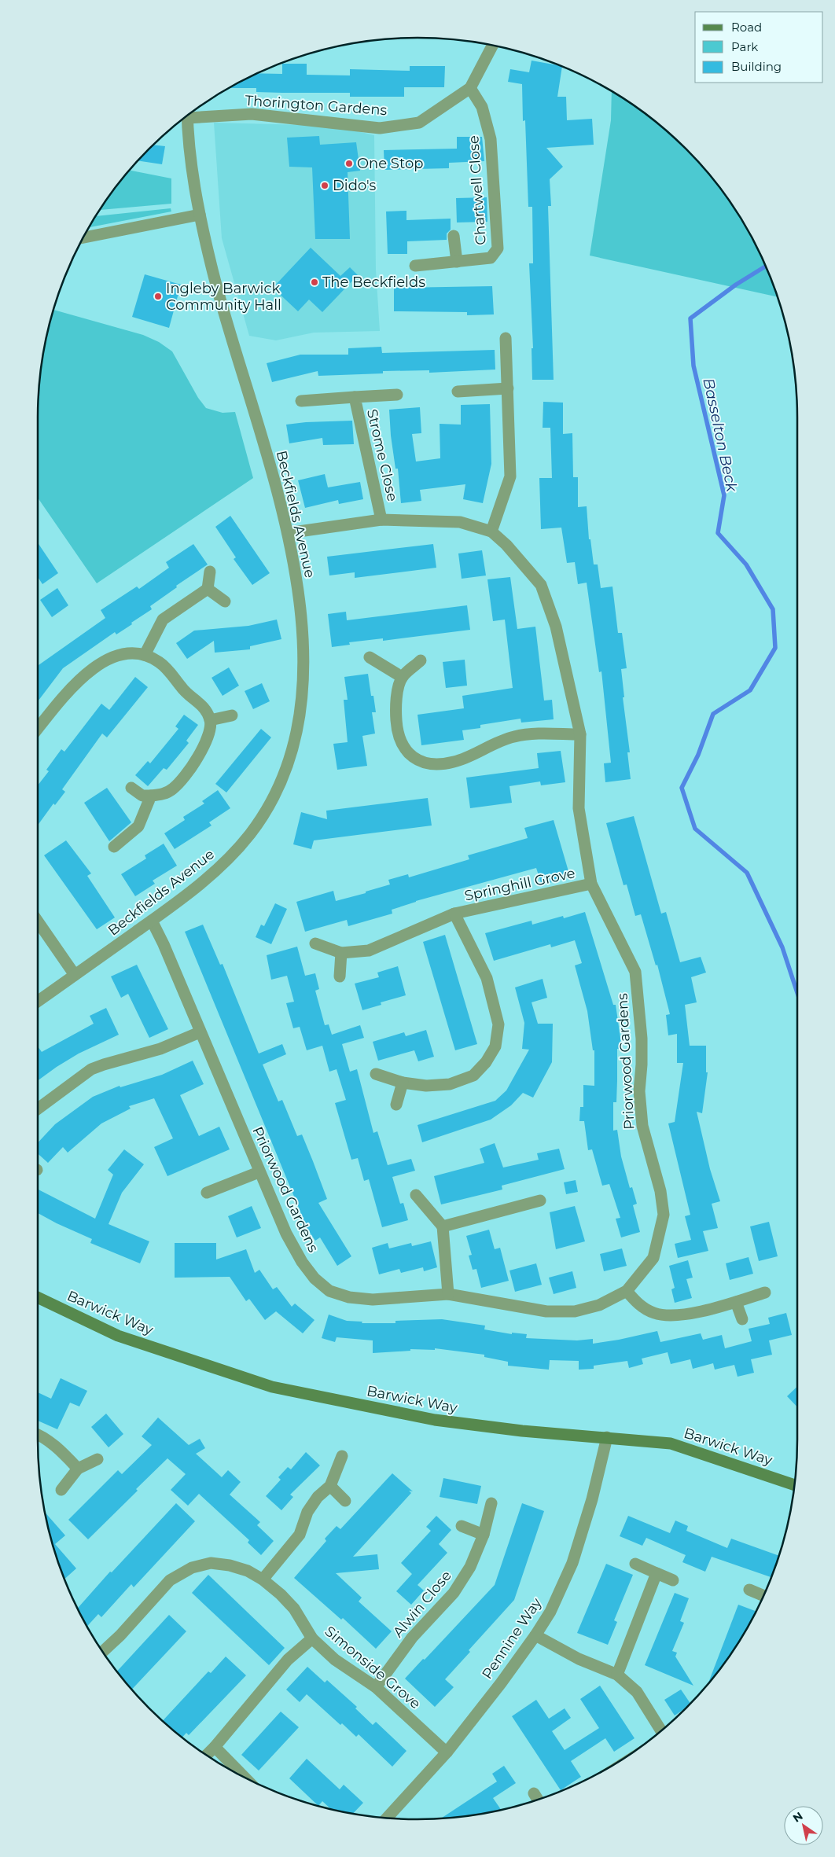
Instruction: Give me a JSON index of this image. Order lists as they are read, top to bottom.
{
  "streets": {
    "street": [
      "Thorington Gardens",
      "Chartwell Close",
      "Strome Close",
      "Beckfields Avenue",
      "Springhill Grove",
      "Priorwood Gardens",
      "Barwick Way",
      "Alwin Close",
      "Pennine Way",
      "Simonside Grove"
    ]
  },
  "crossings": [
    ["Thorington Gardens", "Chartwell Close"],
    ["Strome Close", "Priorwood Gardens"],
    ["Beckfields Avenue", "Priorwood Gardens"],
    ["Springhill Grove", "Priorwood Gardens"],
    ["Barwick Way", "Pennine Way"],
    ["Alwin Close", "Simonside Grove"],
    ["Pennine Way", "Simonside Grove"]
  ],
  "water": ["Basselton Beck"],
  "places": [
    "One Stop",
    "Dido's",
    "The Beckfields",
    "Ingleby Barwick Community Hall"
  ],
  "legend": ["Road", "Park", "Building"],
  "north": "top left"
}
